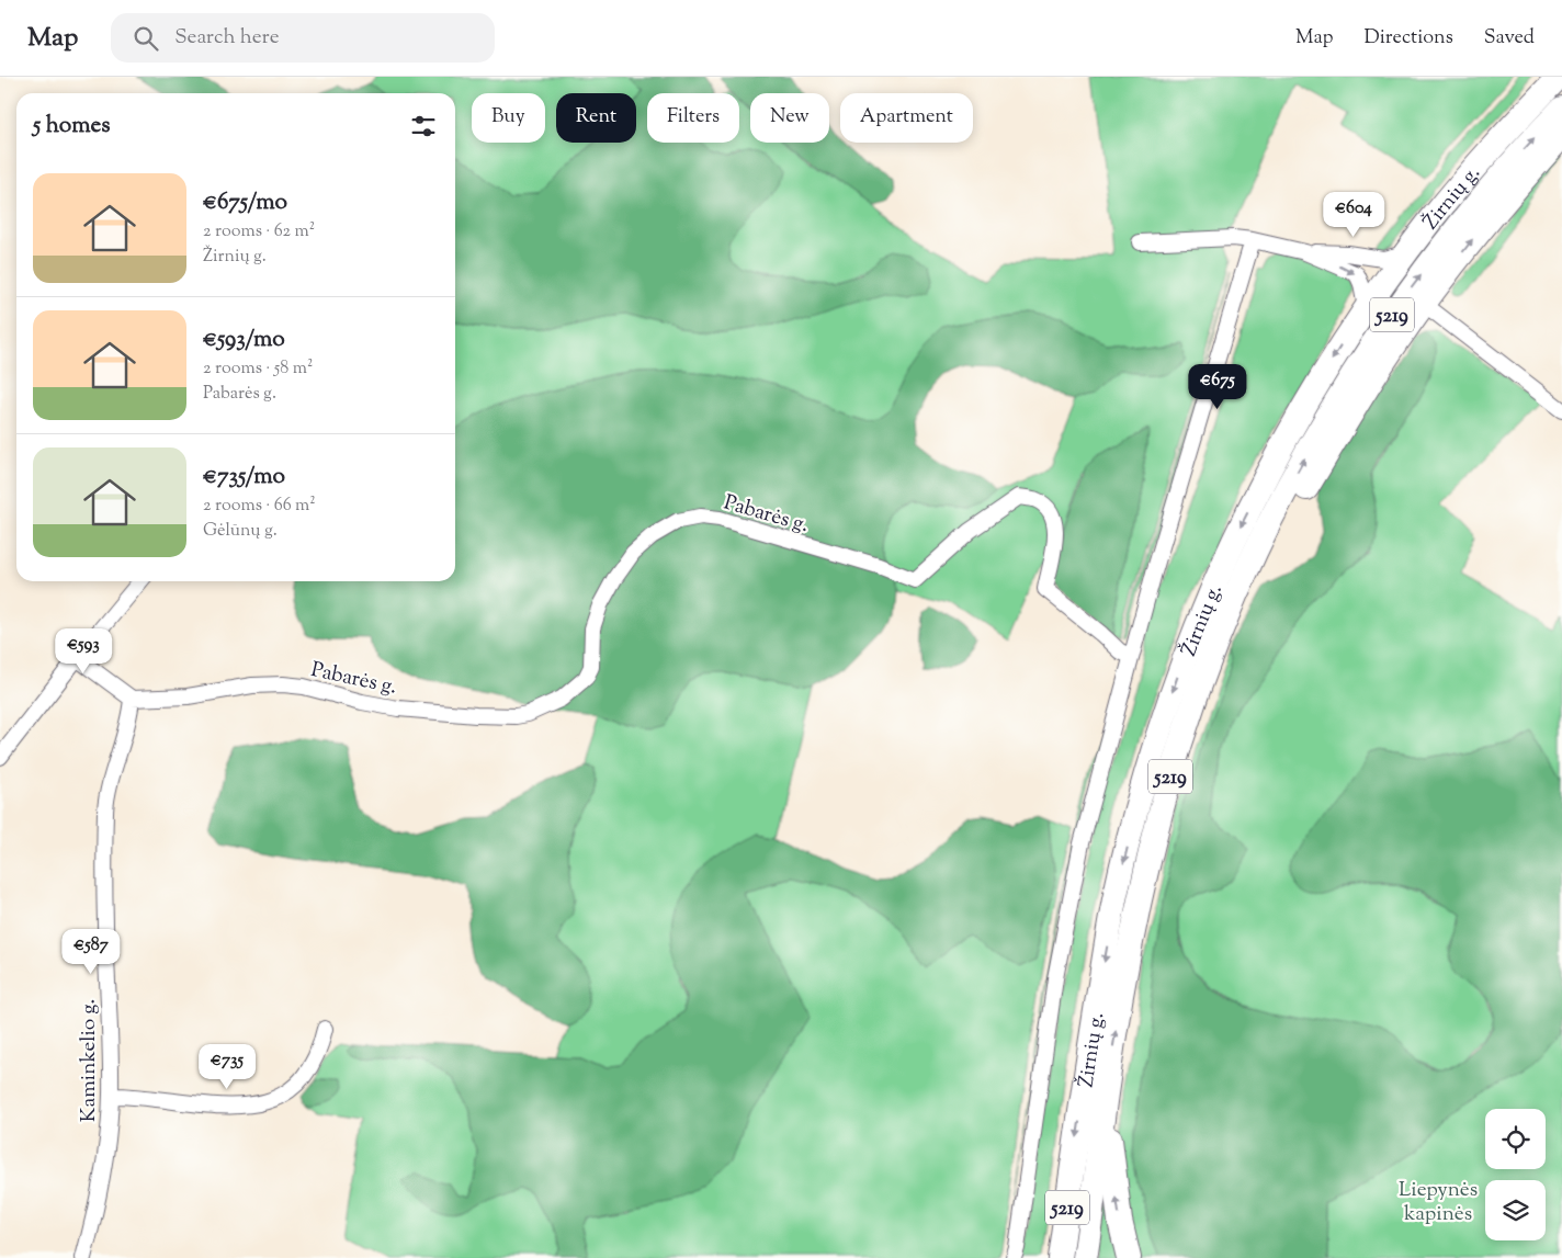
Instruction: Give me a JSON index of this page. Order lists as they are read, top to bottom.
{
  "streets": {
    "highway": ["Žirnių g.", "5219"],
    "street": ["Pabarės g.", "Kaminkelio g."]
  },
  "crossings": [
    ["Žirnių g.", "5219"],
    ["Pabarės g.", "Kaminkelio g."]
  ],
  "parks": ["Liepynės kapinės"],
  "page": {
    "header": "Map",
    "search": "Search here",
    "nav": ["Map", "Directions", "Saved"],
    "chip": [
      "Buy",
      "Rent",
      "Filters",
      "New",
      "Apartment"
    ],
    "heading": "5 homes",
    "list": [
      {
        "name": "€675/mo",
        "note": "2 rooms · 62 m² · Žirnių g."
      },
      {
        "name": "€593/mo",
        "note": "2 rooms · 58 m² · Pabarės g."
      },
      {
        "name": "€735/mo",
        "note": "2 rooms · 66 m² · Gėlūnų g."
      }
    ],
    "price": [
      "€604",
      "€675",
      "€593",
      "€587",
      "€735"
    ]
  }
}
